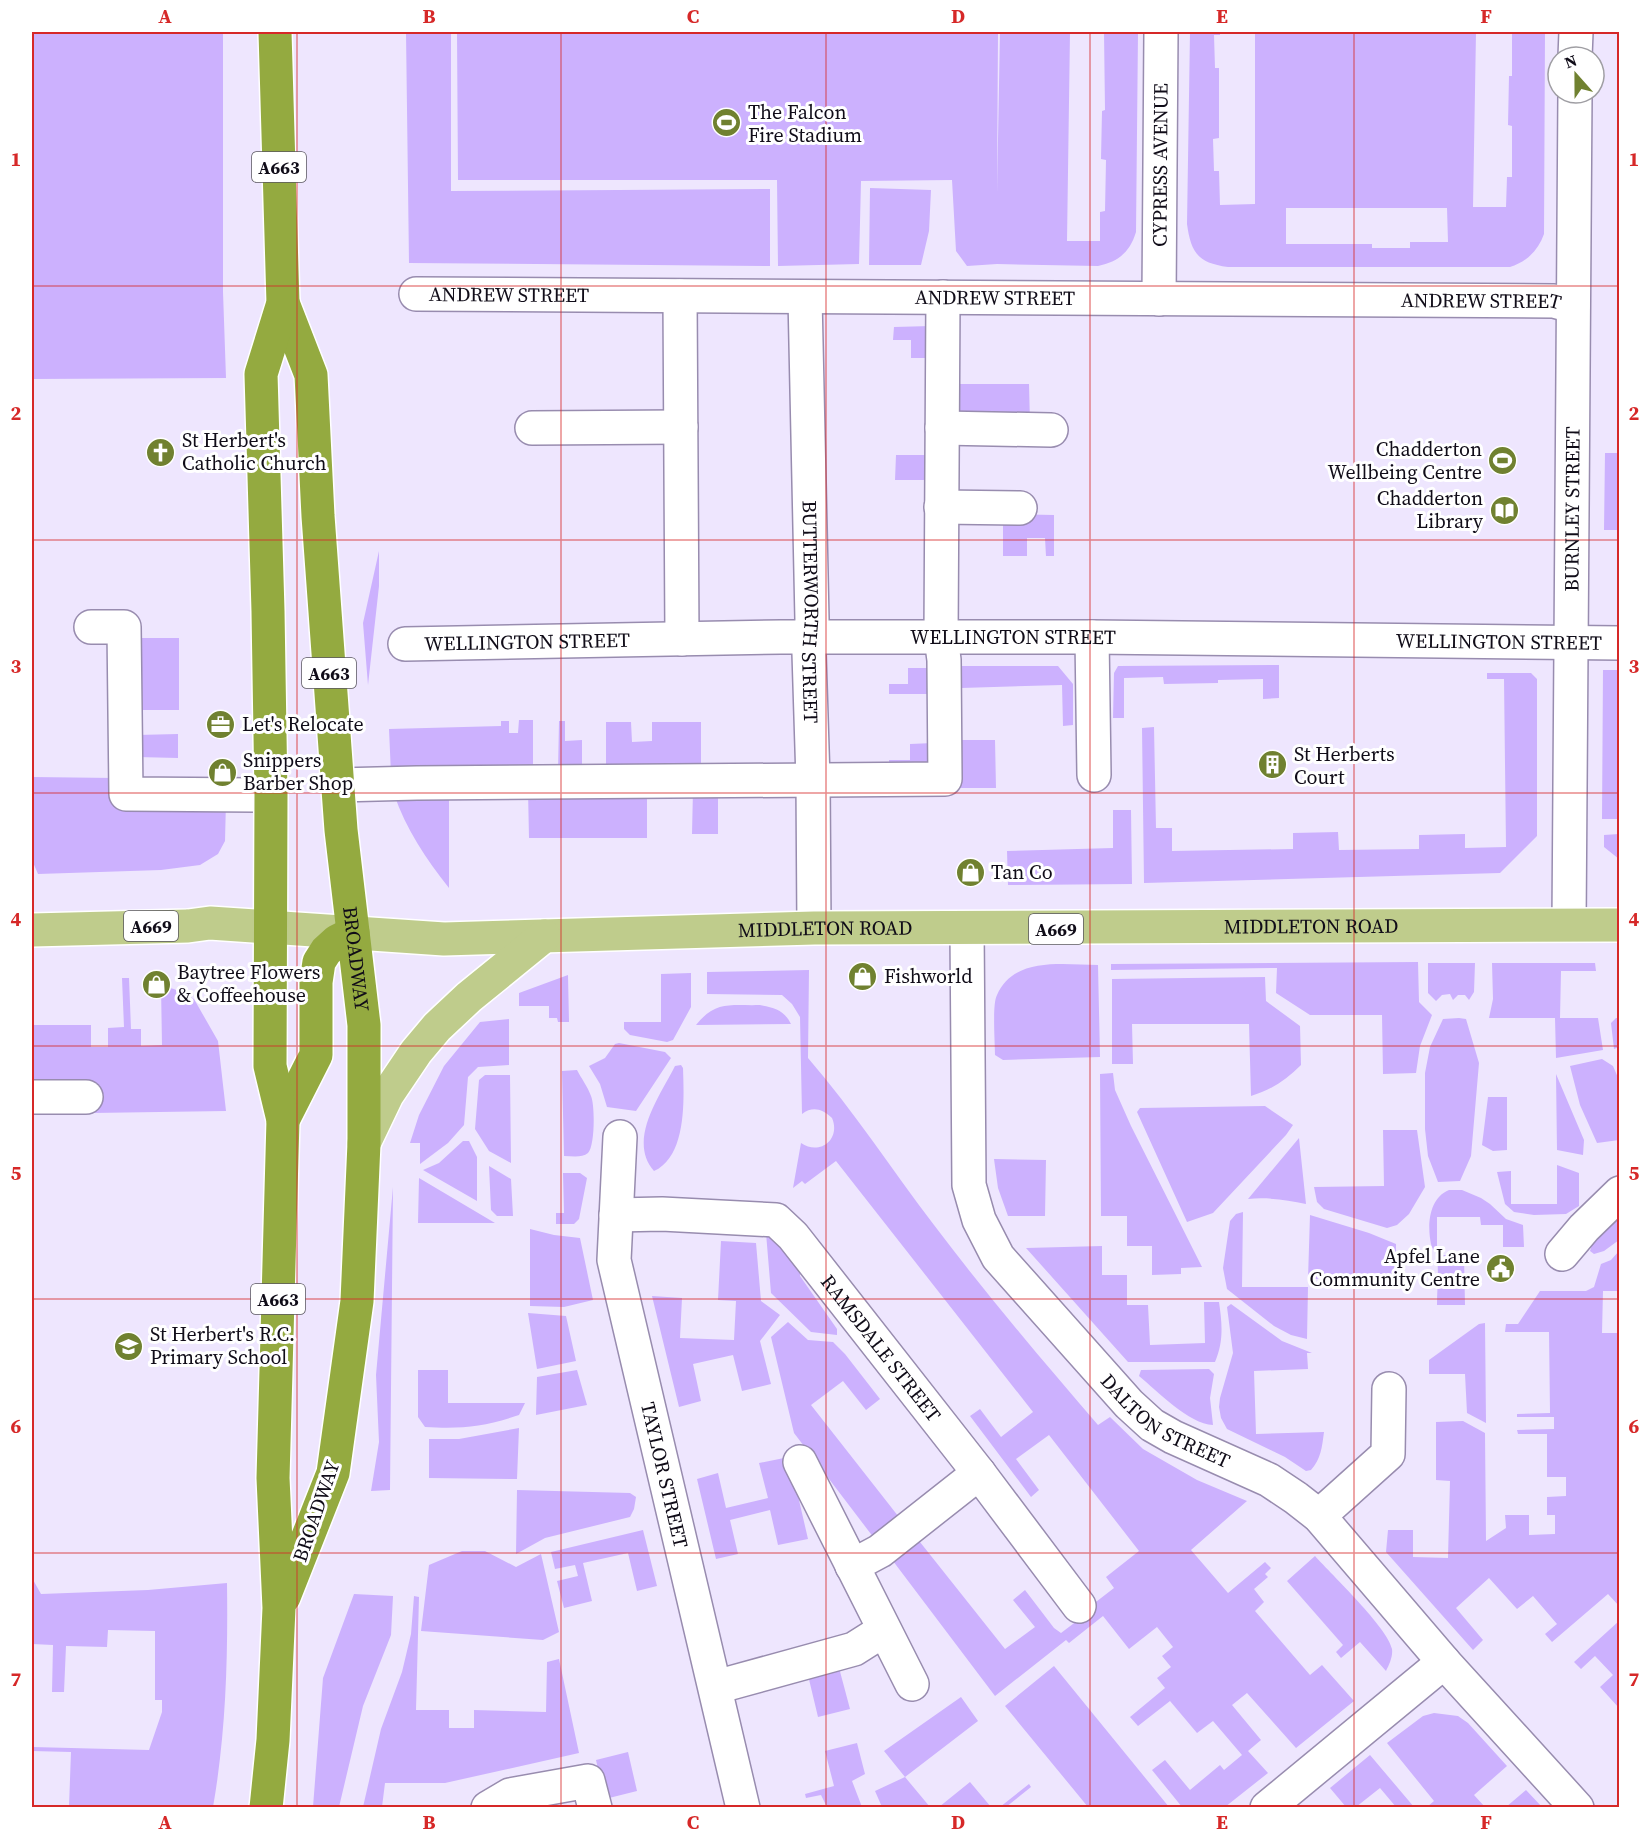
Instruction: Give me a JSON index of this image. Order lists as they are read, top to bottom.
{
  "streets": {
    "highway": ["A663", "BROADWAY"],
    "main road": ["A669", "MIDDLETON ROAD"],
    "street": [
      "CYPRESS AVENUE",
      "ANDREW STREET",
      "BURNLEY STREET",
      "BUTTERWORTH STREET",
      "WELLINGTON STREET",
      "RAMSDALE STREET",
      "DALTON STREET",
      "TAYLOR STREET"
    ]
  },
  "crossings": [
    ["CYPRESS AVENUE", "ANDREW STREET"],
    ["ANDREW STREET", "BURNLEY STREET"],
    ["ANDREW STREET", "BUTTERWORTH STREET"],
    ["BURNLEY STREET", "WELLINGTON STREET"],
    ["BURNLEY STREET", "MIDDLETON ROAD"],
    ["BUTTERWORTH STREET", "WELLINGTON STREET"],
    ["BUTTERWORTH STREET", "MIDDLETON ROAD"],
    ["MIDDLETON ROAD", "BROADWAY"],
    ["MIDDLETON ROAD", "DALTON STREET"],
    ["RAMSDALE STREET", "TAYLOR STREET"]
  ],
  "places": {
    "sports": ["The Falcon Fire Stadium", "Chadderton Wellbeing Centre"],
    "church": ["St Herbert's Catholic Church"],
    "library": ["Chadderton Library"],
    "office": ["Let's Relocate"],
    "building": ["St Herberts Court"],
    "shop": [
      "Snippers Barber Shop",
      "Tan Co",
      "Fishworld",
      "Baytree Flowers & Coffeehouse"
    ],
    "public building": ["Apfel Lane Community Centre"],
    "school or university": ["St Herbert's R.C. Primary School"]
  },
  "north": "top",
  "grid": {
    "columns": [
      "A",
      "B",
      "C",
      "D",
      "E",
      "F"
    ],
    "rows": [
      "1",
      "2",
      "3",
      "4",
      "5",
      "6",
      "7"
    ]
  }
}
